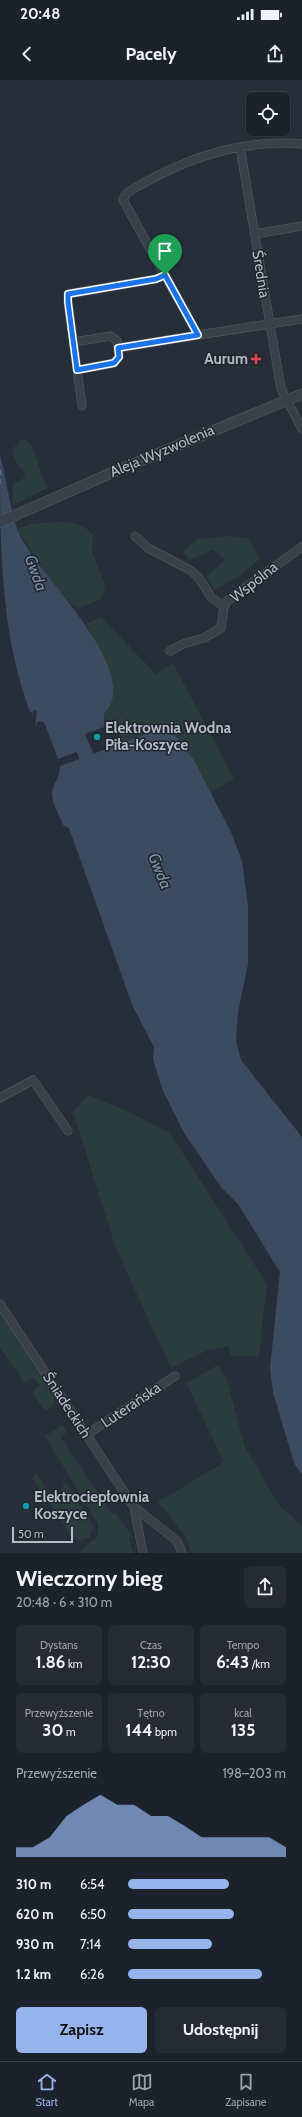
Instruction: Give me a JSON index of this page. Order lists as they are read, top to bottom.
{
  "streets": {
    "street": [
      "Średnia",
      "Aleja Wyzwolenia",
      "Wspólna",
      "Śniadeckich",
      "Luterańska"
    ]
  },
  "crossings": [
    ["Średnia", "Aleja Wyzwolenia"],
    ["Śniadeckich", "Luterańska"]
  ],
  "water": ["Gwda"],
  "places": {
    "health": ["Aurum"],
    "other": ["Elektrownia Wodna Piła-Koszyce", "Elektrociepłownia Koszyce"]
  },
  "scale_bar": "50 m",
  "page": {
    "status": "20:48",
    "header": "Pacely",
    "scale": "50 m",
    "heading": ["Wieczorny bieg", "20:48 · 6 × 310 m"],
    "stats": [
      ["Dystans", "1.86 km"],
      ["Czas", "12:30"],
      ["Tempo", "6:43 /km"],
      ["Przewyższenie", "30 m"],
      ["Tętno", "144 bpm"],
      ["kcal", "135"]
    ],
    "chart": ["Przewyższenie", "198–203 m"],
    "list": [
      {
        "name": "310 m",
        "note": "6:54"
      },
      {
        "name": "620 m",
        "note": "6:50"
      },
      {
        "name": "930 m",
        "note": "7:14"
      },
      {
        "name": "1.2 km",
        "note": "6:26"
      }
    ],
    "buttons": ["Zapisz", "Udostępnij"],
    "tabs": ["Start", "Mapa", "Zapisane"]
  }
}
